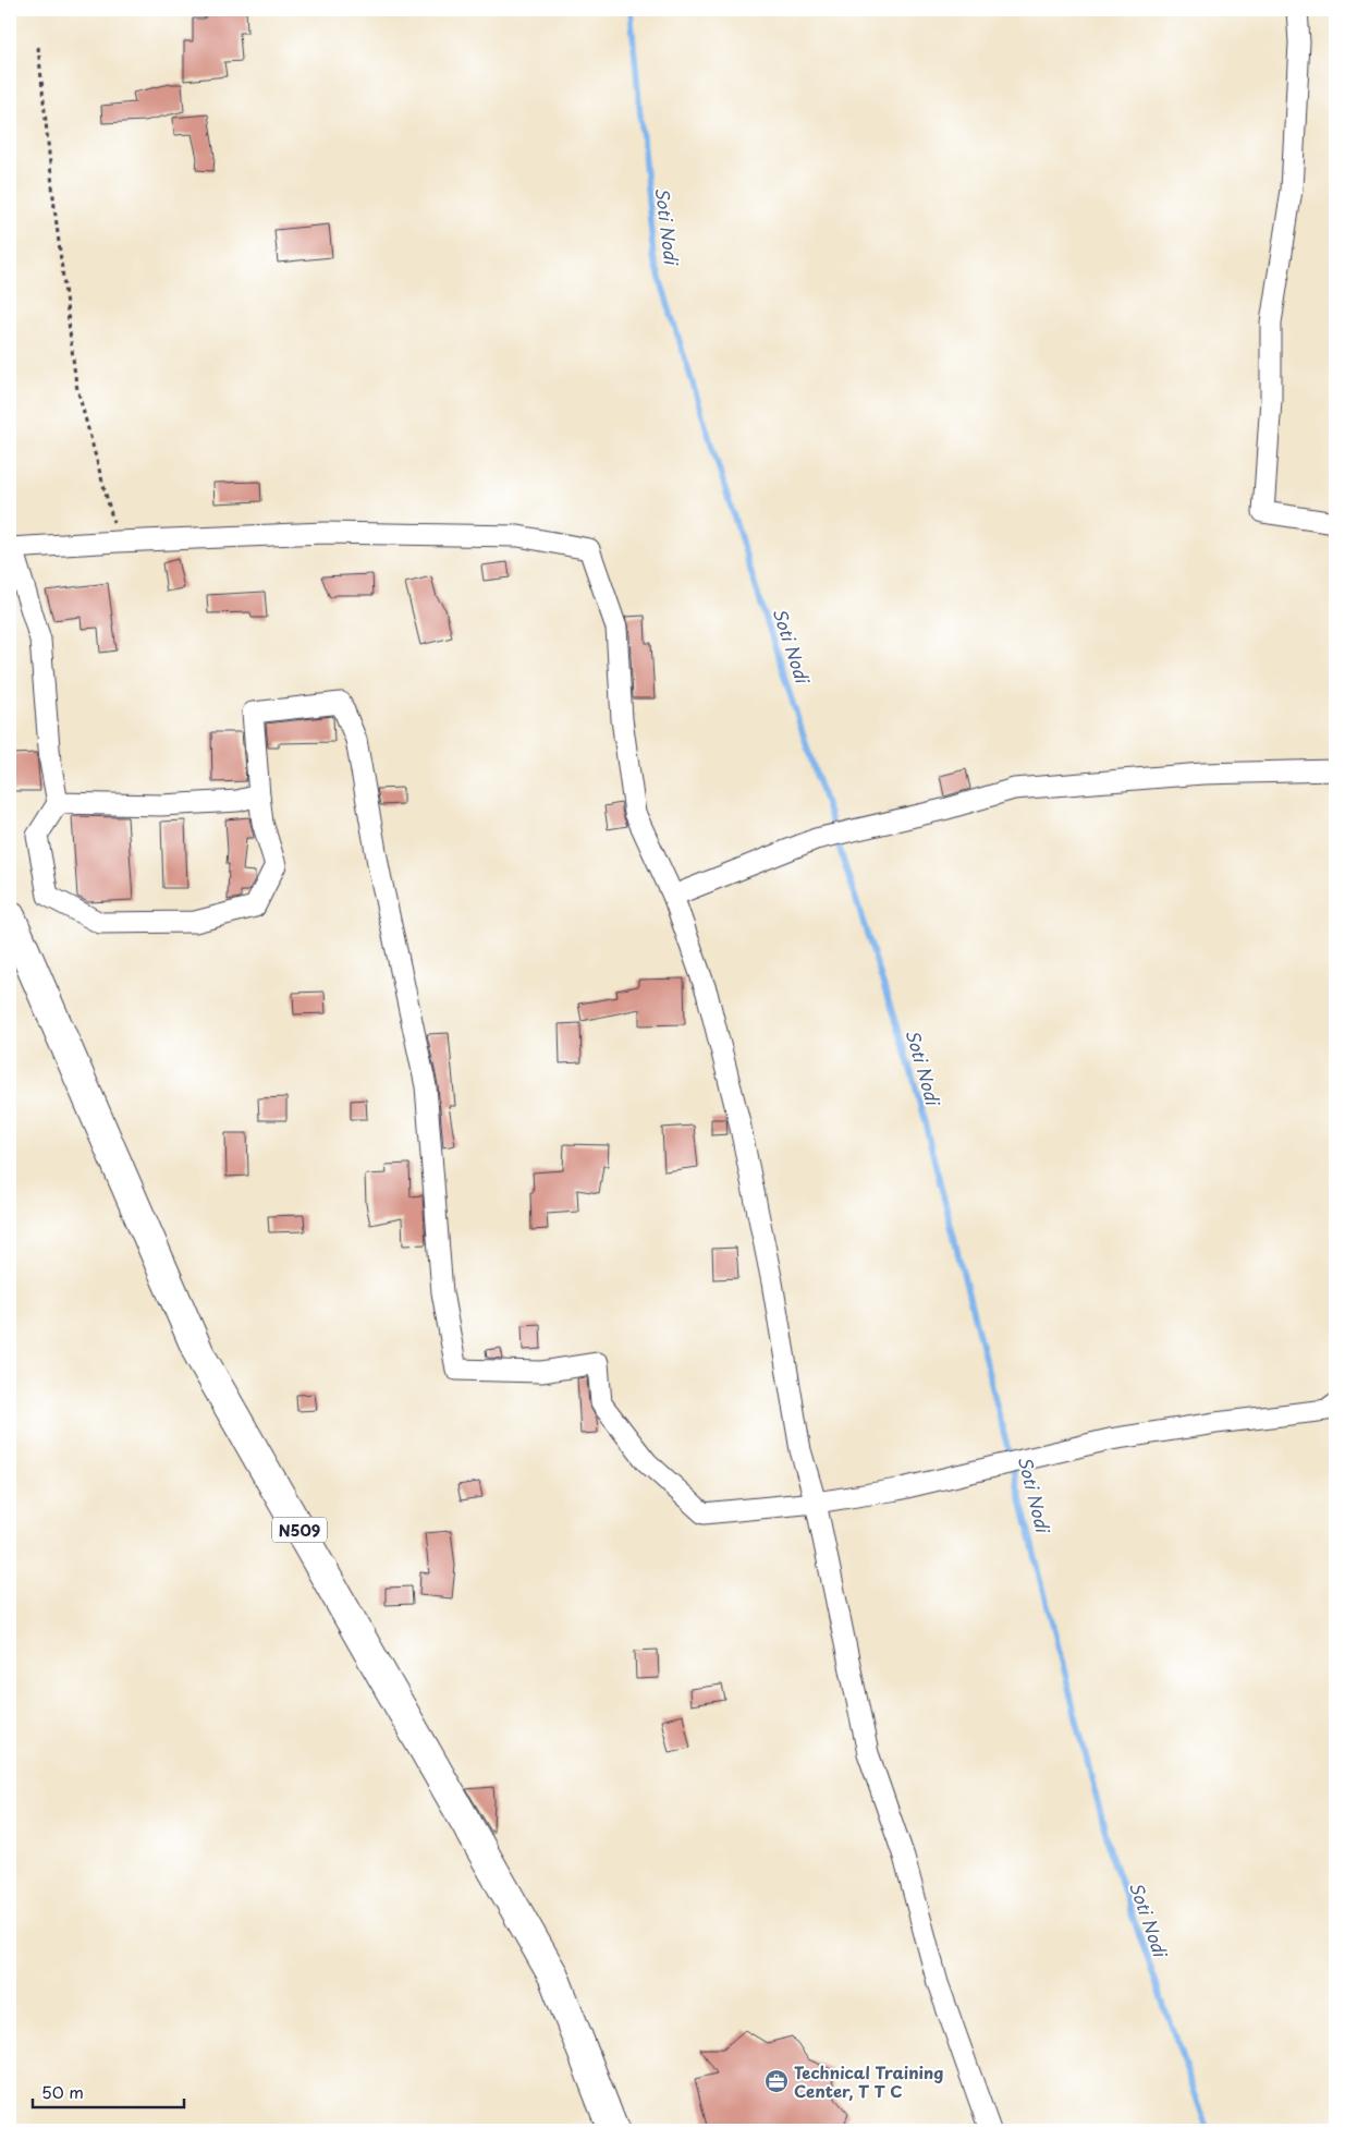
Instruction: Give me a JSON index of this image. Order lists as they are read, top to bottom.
{
  "streets": {
    "highway": ["N509"]
  },
  "water": ["Soti Nodi"],
  "places": {
    "office": ["Technical Training Center, T T C"]
  },
  "scale_bar": "50 m"
}
